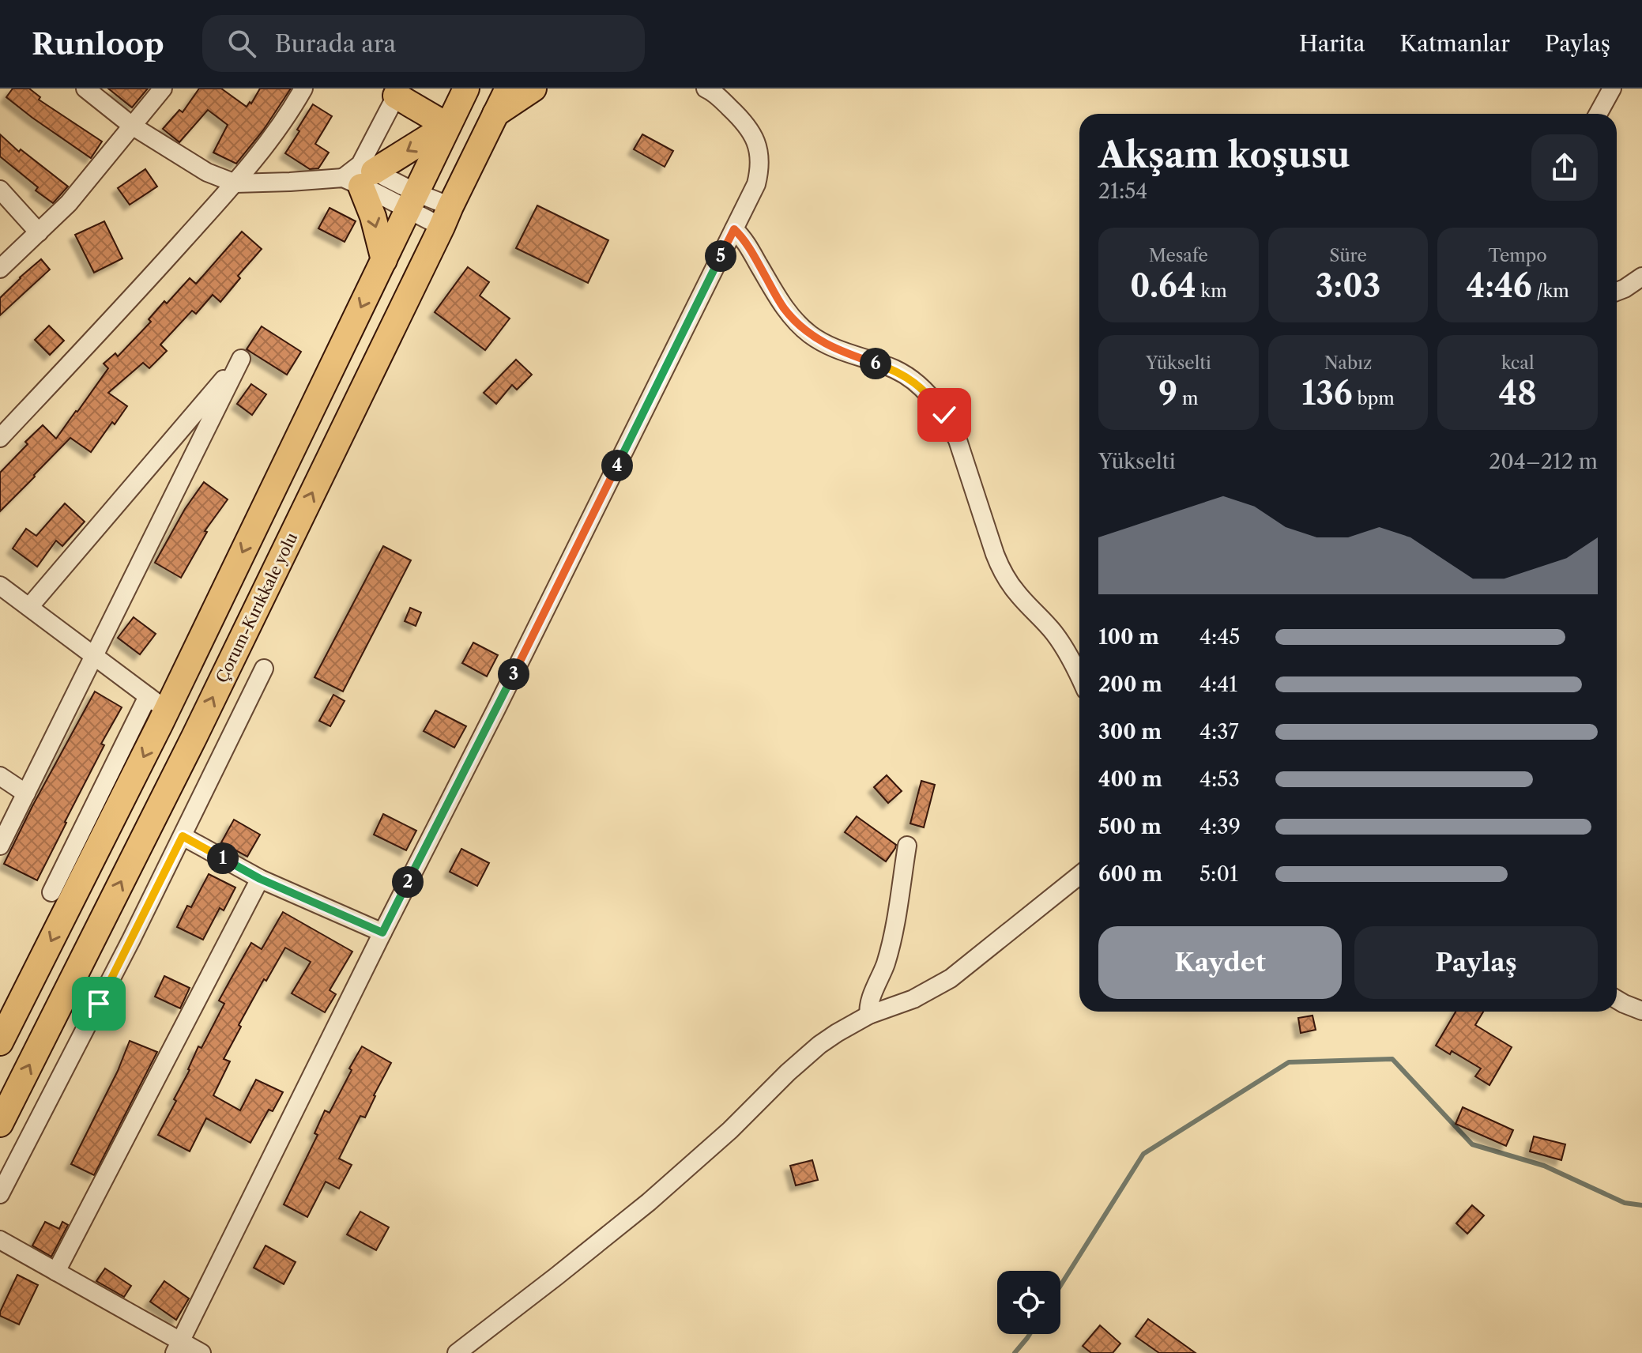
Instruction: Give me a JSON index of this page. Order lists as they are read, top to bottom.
{
  "streets": {
    "highway": ["Çorum-Kırıkkale yolu"]
  },
  "page": {
    "header": "Runloop",
    "search": "Burada ara",
    "nav": ["Harita", "Katmanlar", "Paylaş"],
    "heading": ["Akşam koşusu", "21:54"],
    "stats": [
      ["Mesafe", "0.64 km"],
      ["Süre", "3:03"],
      ["Tempo", "4:46 /km"],
      ["Yükselti", "9 m"],
      ["Nabız", "136 bpm"],
      ["kcal", "48"]
    ],
    "pins": [
      "5",
      "6",
      "4",
      "3",
      "1",
      "2"
    ],
    "chart": ["Yükselti", "204–212 m"],
    "list": [
      {
        "name": "100 m",
        "note": "4:45"
      },
      {
        "name": "200 m",
        "note": "4:41"
      },
      {
        "name": "300 m",
        "note": "4:37"
      },
      {
        "name": "400 m",
        "note": "4:53"
      },
      {
        "name": "500 m",
        "note": "4:39"
      },
      {
        "name": "600 m",
        "note": "5:01"
      }
    ],
    "buttons": ["Kaydet", "Paylaş"]
  }
}
